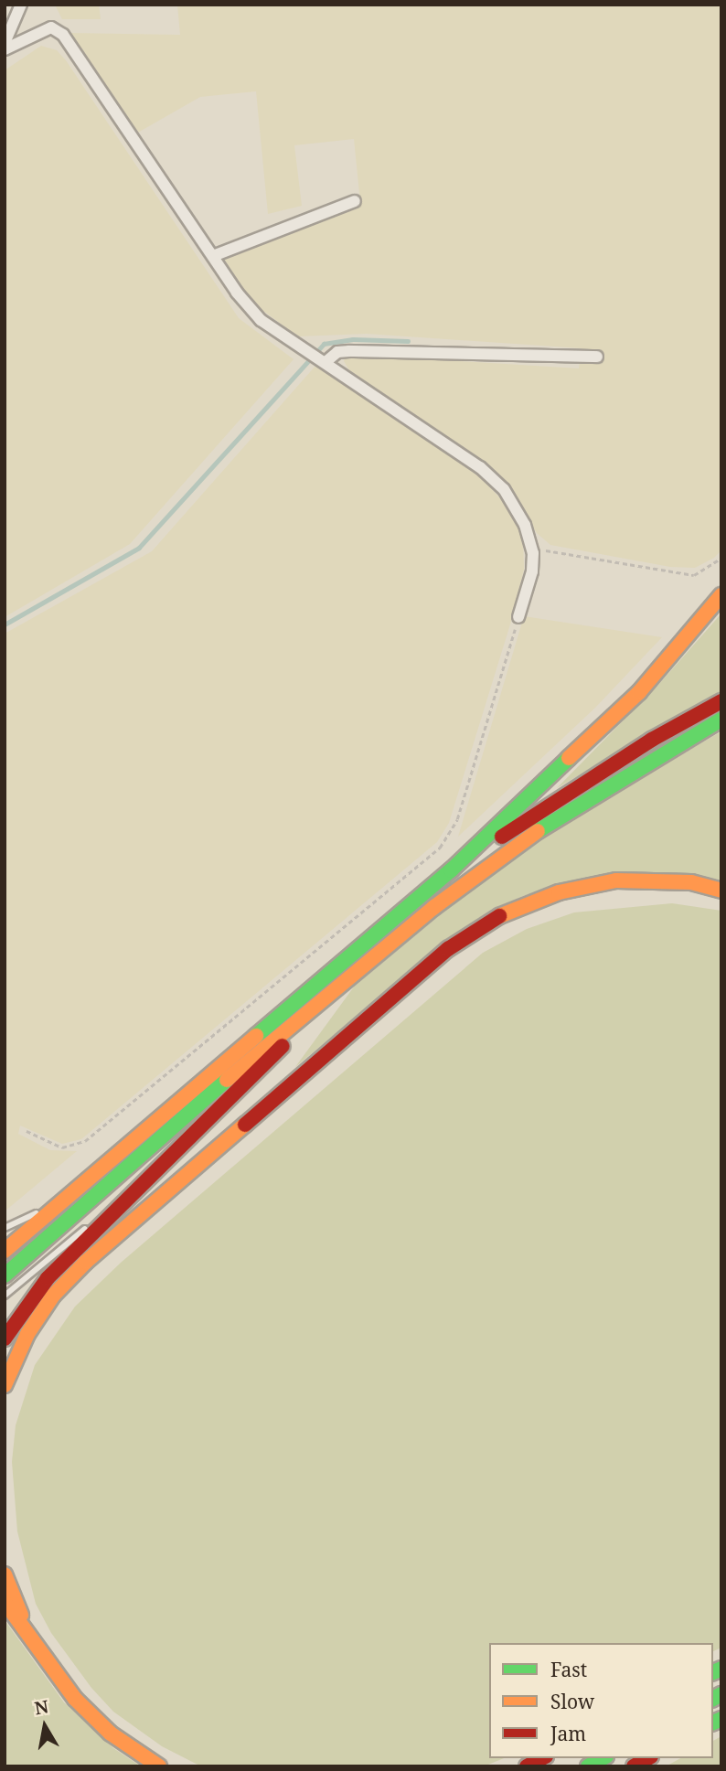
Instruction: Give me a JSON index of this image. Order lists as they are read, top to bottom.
{
  "legend": ["Fast", "Slow", "Jam"],
  "north": "top"
}
